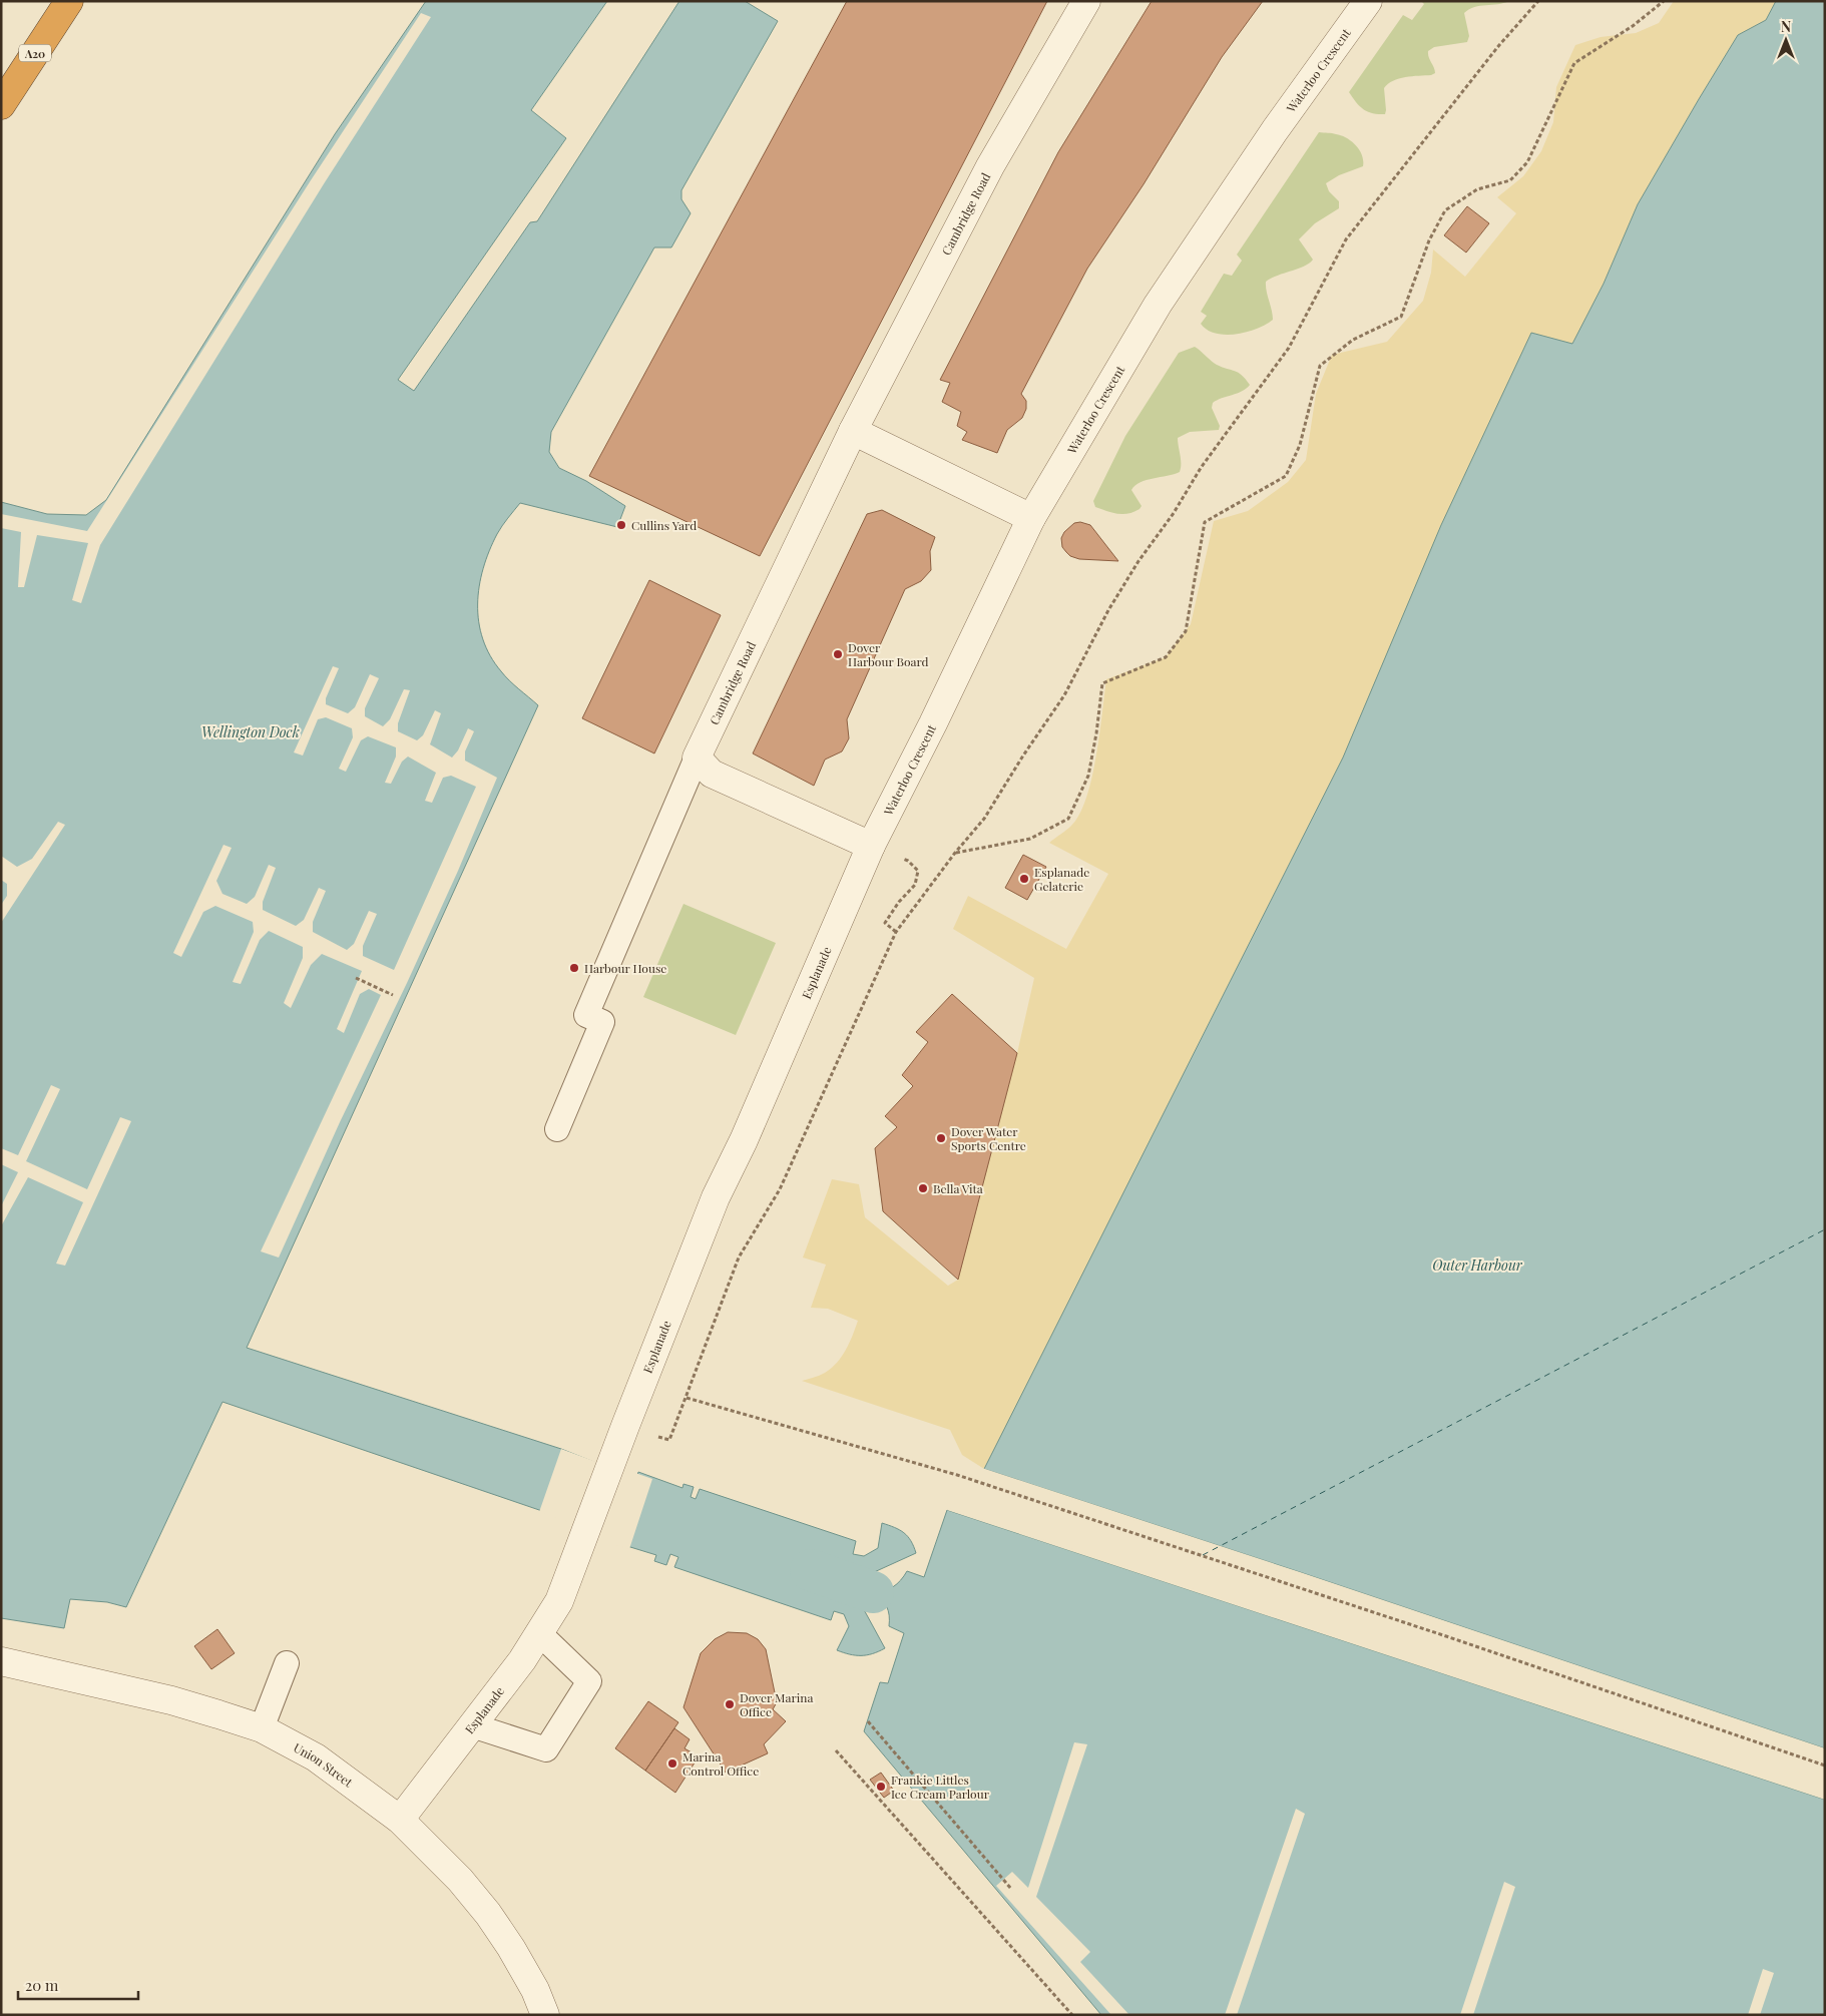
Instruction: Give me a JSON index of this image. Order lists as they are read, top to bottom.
{
  "streets": {
    "highway": ["A20"],
    "street": [
      "Waterloo Crescent",
      "Cambridge Road",
      "Esplanade",
      "Union Street"
    ]
  },
  "crossings": [
    ["Waterloo Crescent", "Esplanade"],
    ["Esplanade", "Union Street"]
  ],
  "water": ["Wellington Dock", "Outer Harbour"],
  "places": [
    "Cullins Yard",
    "Dover Harbour Board",
    "Esplanade Gelaterie",
    "Harbour House",
    "Dover Water Sports Centre",
    "Bella Vita",
    "Dover Marina Office",
    "Marina Control Office",
    "Frankie Littles Ice Cream Parlour"
  ],
  "scale_bar": "20 m",
  "north": "top"
}
